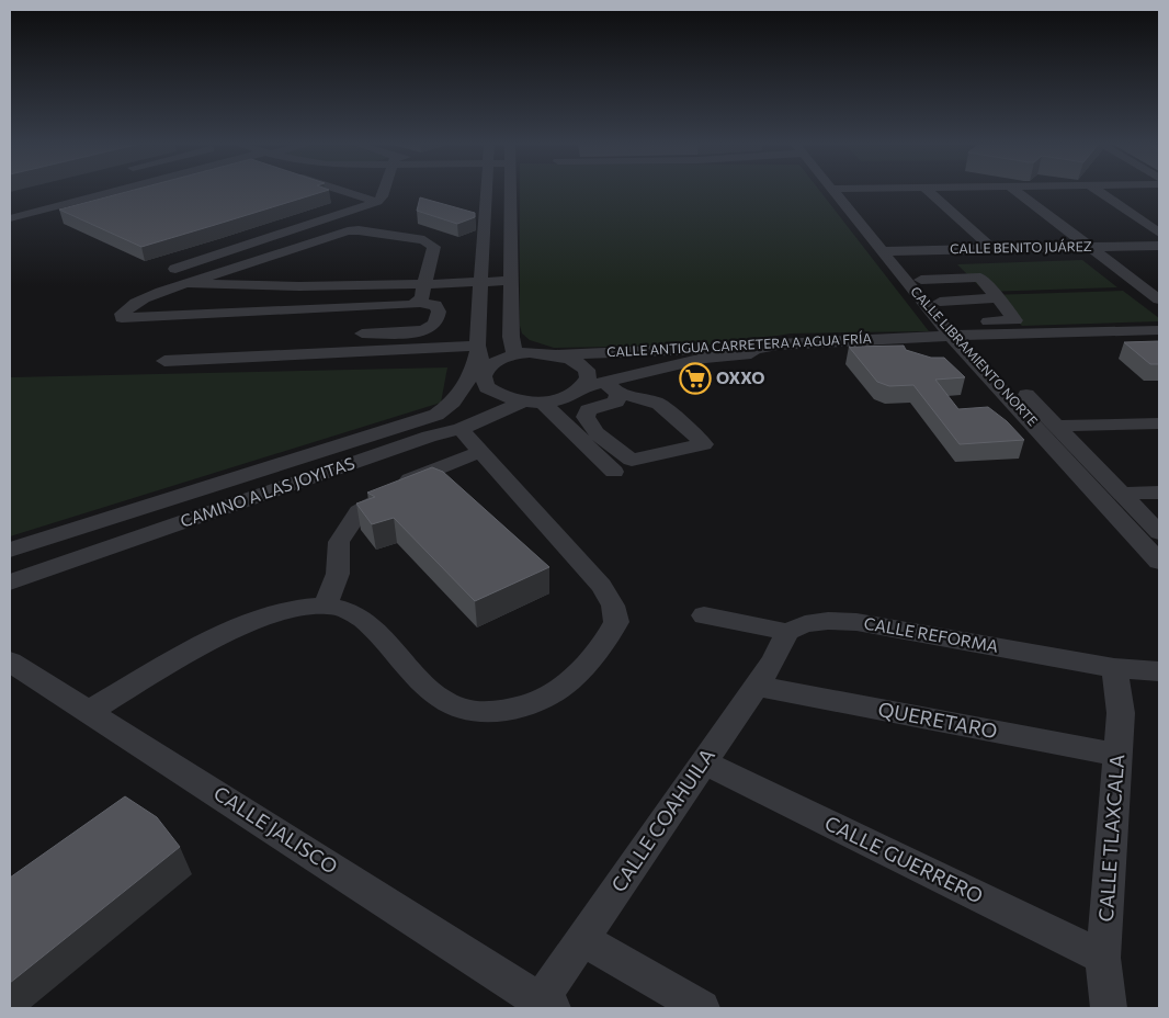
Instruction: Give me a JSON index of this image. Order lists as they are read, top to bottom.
{
  "streets": {
    "street": [
      "CALLE BENITO JUÁREZ",
      "CALLE ANTIGUA CARRETERA A AGUA FRÍA",
      "CALLE LIBRAMIENTO NORTE",
      "CAMINO A LAS JOYITAS",
      "CALLE REFORMA",
      "QUERETARO",
      "CALLE COAHUILA",
      "CALLE JALISCO",
      "CALLE TLAXCALA",
      "CALLE GUERRERO"
    ]
  },
  "crossings": [
    ["CALLE BENITO JUÁREZ", "CALLE LIBRAMIENTO NORTE"],
    ["CALLE ANTIGUA CARRETERA A AGUA FRÍA", "CALLE LIBRAMIENTO NORTE"],
    ["CALLE ANTIGUA CARRETERA A AGUA FRÍA", "CAMINO A LAS JOYITAS"],
    ["CALLE REFORMA", "CALLE COAHUILA"],
    ["CALLE REFORMA", "CALLE TLAXCALA"],
    ["QUERETARO", "CALLE COAHUILA"],
    ["QUERETARO", "CALLE TLAXCALA"],
    ["CALLE COAHUILA", "CALLE JALISCO"],
    ["CALLE COAHUILA", "CALLE GUERRERO"],
    ["CALLE TLAXCALA", "CALLE GUERRERO"]
  ],
  "places": {
    "supermarket": ["OXXO"]
  }
}
